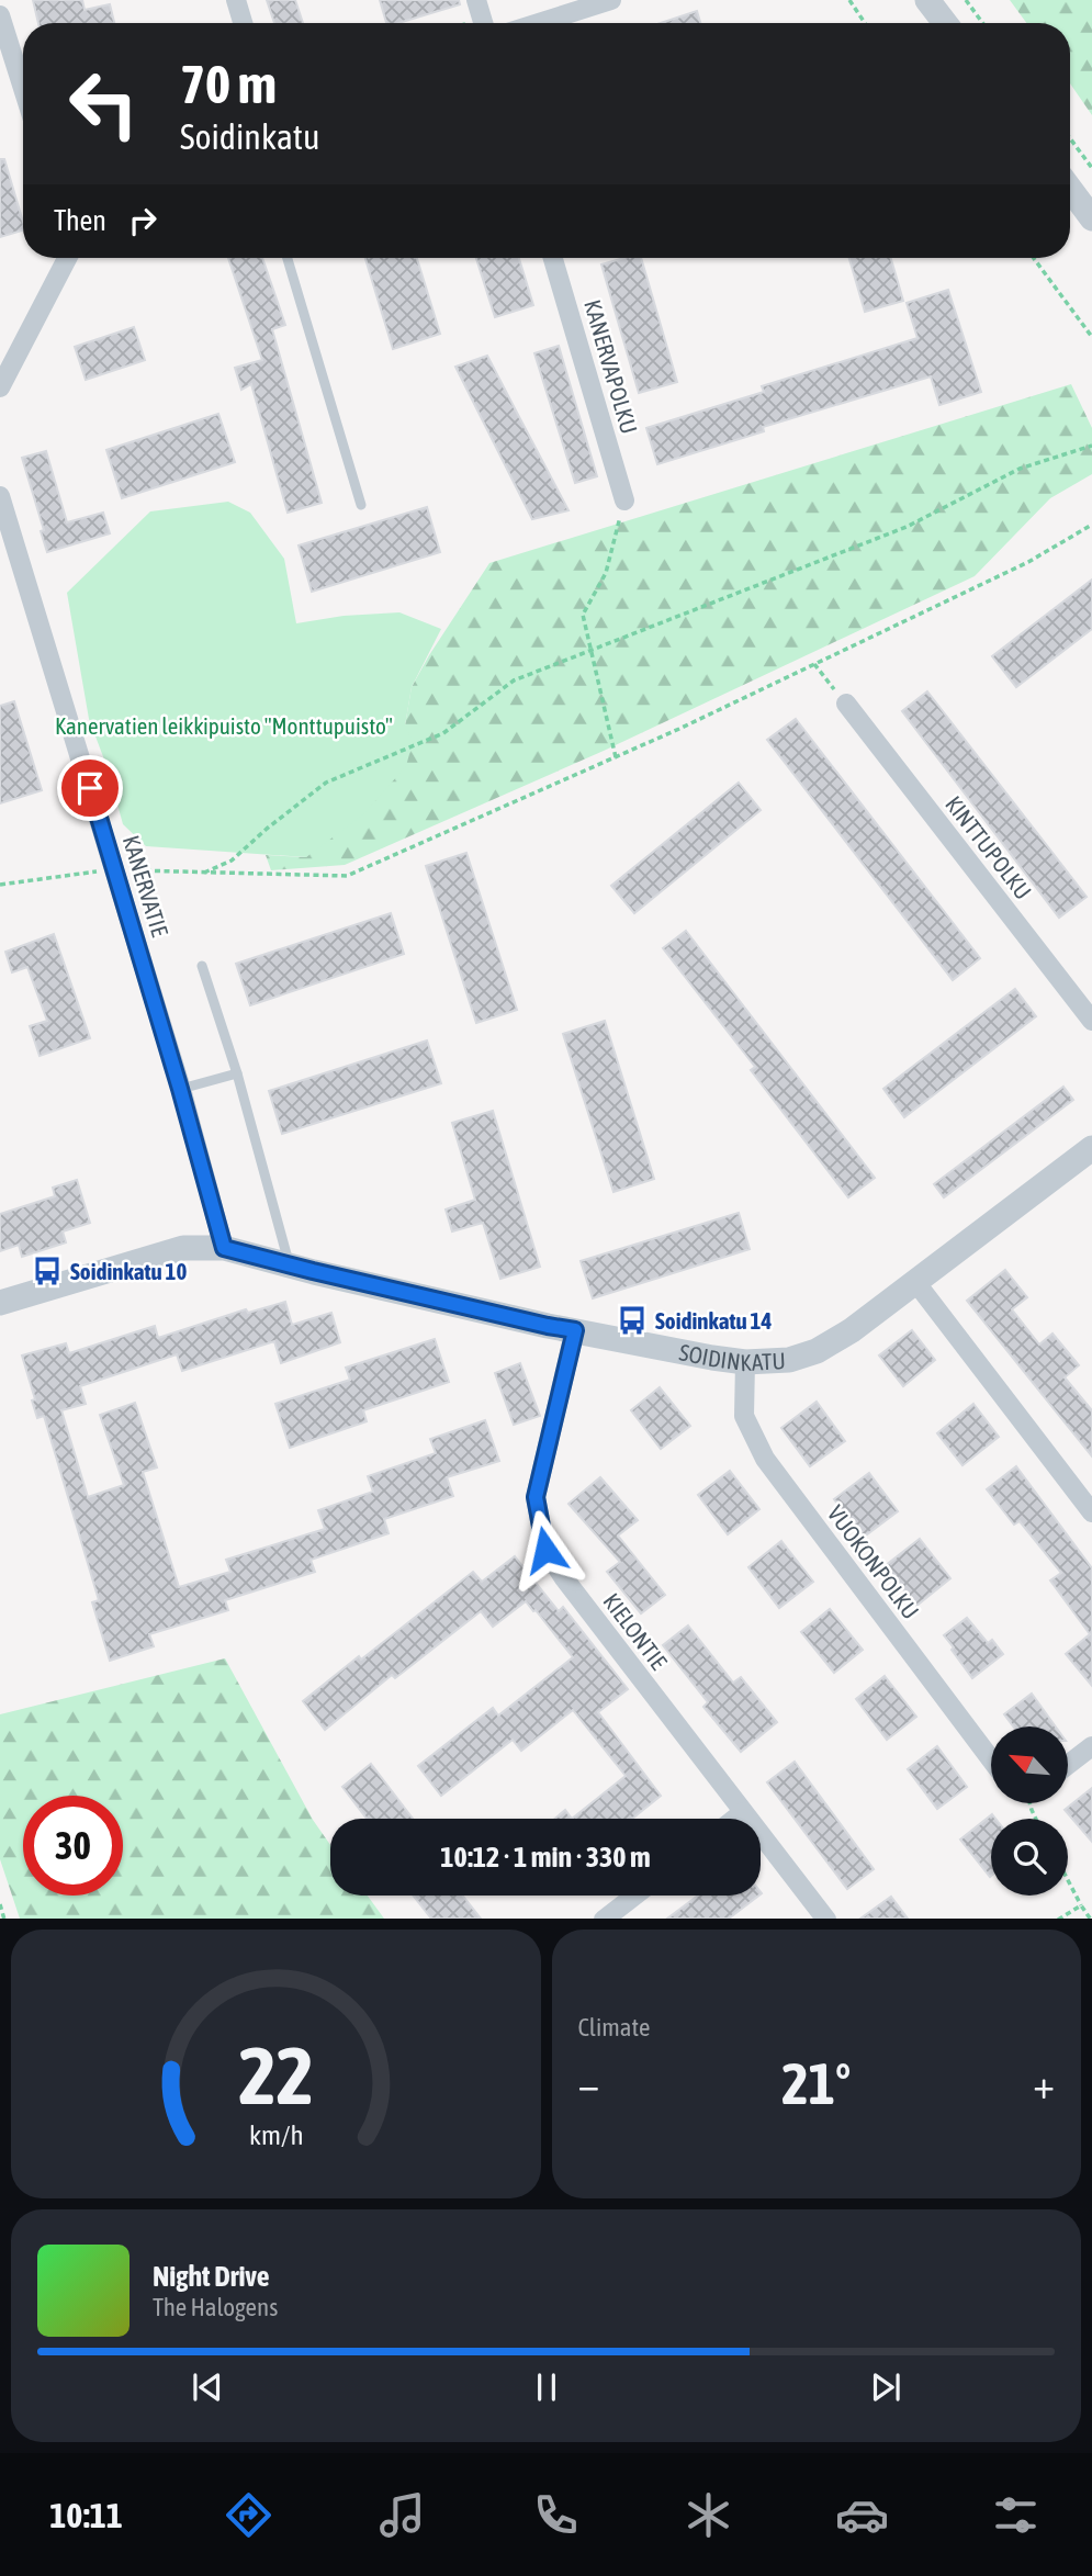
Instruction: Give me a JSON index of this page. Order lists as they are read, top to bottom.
{
  "streets": {
    "street": [
      "KANERVAPOLKU",
      "KINTTUPOLKU",
      "KANERVATIE",
      "SOIDINKATU",
      "VUOKONPOLKU",
      "KIELONTIE"
    ]
  },
  "crossings": [
    ["KANERVATIE", "SOIDINKATU"],
    ["SOIDINKATU", "VUOKONPOLKU"],
    ["SOIDINKATU", "KIELONTIE"]
  ],
  "parks": ["Kanervatien leikkipuisto \"Monttupuisto\""],
  "places": {
    "bus stop": ["Soidinkatu 10", "Soidinkatu 14"]
  },
  "north": "top left",
  "page": {
    "turn": ["70 m", "Soidinkatu"],
    "then": "Then",
    "limit": "30",
    "trip": "10:12 · 1 min · 330 m",
    "tile": "Climate",
    "heat": ["−", "21°", "+"],
    "song": ["Night Drive", "The Halogens"],
    "tabs": "10:11",
    "gauge": ["22", "km/h"]
  }
}
